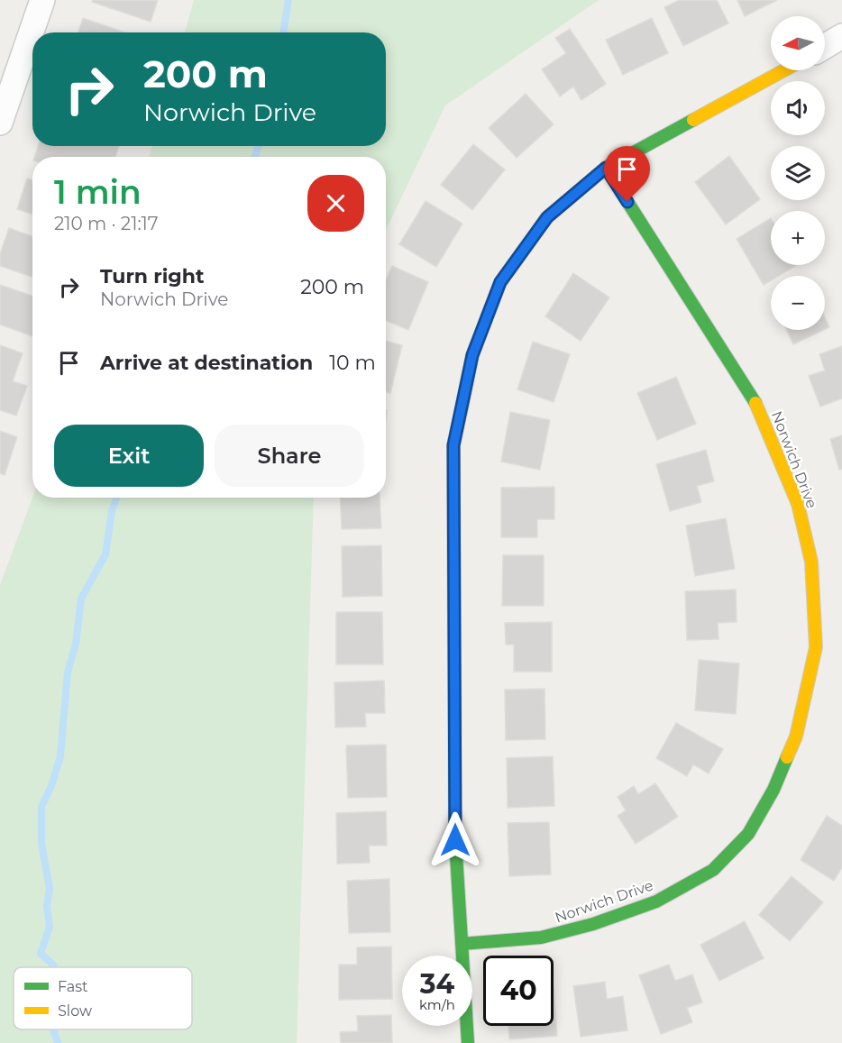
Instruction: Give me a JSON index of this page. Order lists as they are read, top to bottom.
{
  "streets": {
    "street": ["Norwich Drive"]
  },
  "legend": ["Fast", "Slow"],
  "north": "left",
  "page": {
    "map_buttons": ["+", "−"],
    "turn": ["200 m", "Norwich Drive"],
    "heading": ["1 min", "210 m · 21:17"],
    "list": [
      {
        "name": "Turn right",
        "note": "Norwich Drive",
        "value": "200 m"
      },
      {
        "name": "Arrive at destination",
        "value": "10 m"
      }
    ],
    "buttons": ["Exit", "Share"],
    "speed": "34 km/h",
    "limit": "40"
  }
}
